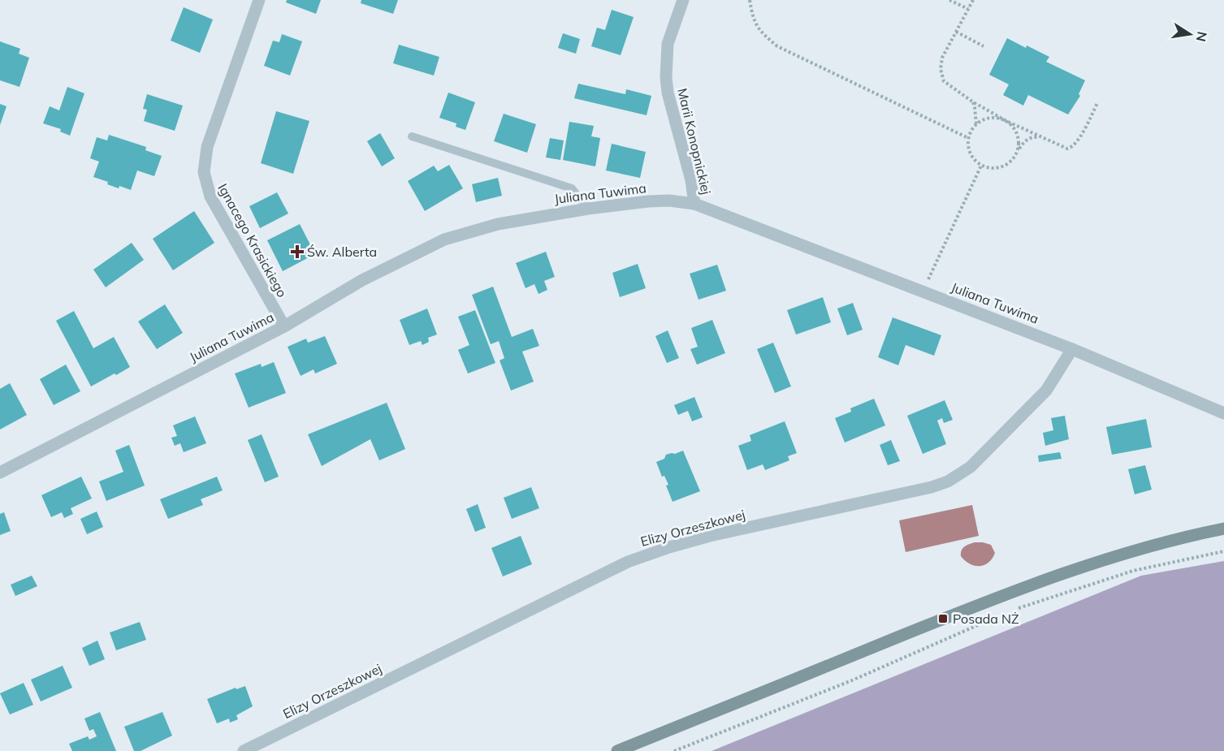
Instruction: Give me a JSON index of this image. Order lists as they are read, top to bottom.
{
  "streets": {
    "street": [
      "Marii Konopnickiej",
      "Juliana Tuwima",
      "Ignacego Krasickiego",
      "Elizy Orzeszkowej"
    ]
  },
  "crossings": [
    ["Marii Konopnickiej", "Juliana Tuwima"],
    ["Juliana Tuwima", "Ignacego Krasickiego"],
    ["Juliana Tuwima", "Elizy Orzeszkowej"]
  ],
  "places": {
    "health": ["Św. Alberta"],
    "transit": ["Posada NŻ"]
  },
  "north": "right"
}
